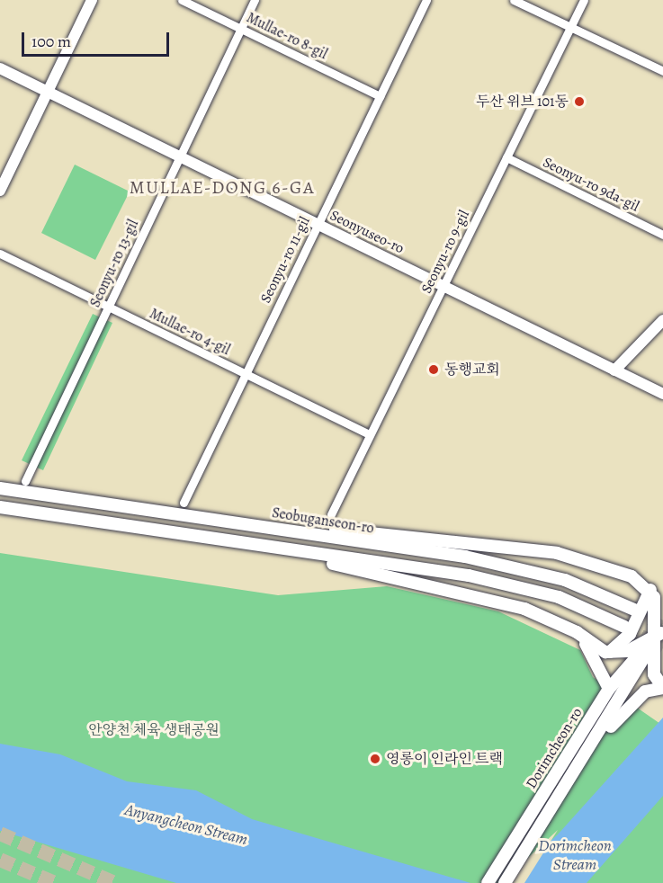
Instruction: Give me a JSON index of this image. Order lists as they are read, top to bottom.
{
  "streets": {
    "main road": ["Seobuganseon-ro", "Dorimcheon-ro"],
    "street": [
      "Mullae-ro 8-gil",
      "Seonyu-ro 9da-gil",
      "Seonyuseo-ro",
      "Seonyu-ro 9-gil",
      "Seonyu-ro 11-gil",
      "Seonyu-ro 13-gil",
      "Mullae-ro 4-gil"
    ]
  },
  "crossings": [
    ["Mullae-ro 8-gil", "Seonyu-ro 11-gil"],
    ["Mullae-ro 8-gil", "Seonyu-ro 13-gil"],
    ["Seonyu-ro 9da-gil", "Seonyu-ro 9-gil"],
    ["Seonyuseo-ro", "Seonyu-ro 9-gil"],
    ["Seonyuseo-ro", "Seonyu-ro 11-gil"],
    ["Seonyuseo-ro", "Seonyu-ro 13-gil"],
    ["Seonyu-ro 9-gil", "Mullae-ro 4-gil"],
    ["Seonyu-ro 11-gil", "Mullae-ro 4-gil"],
    ["Seonyu-ro 13-gil", "Mullae-ro 4-gil"]
  ],
  "districts": ["MULLAE-DONG 6-GA"],
  "water": ["Anyangcheon Stream", "Dorimcheon Stream"],
  "parks": ["안양천 체육 생태공원"],
  "places": ["두산 위브 101동", "동행교회", "영롱이 인라인 트랙"],
  "scale_bar": "100 m"
}
